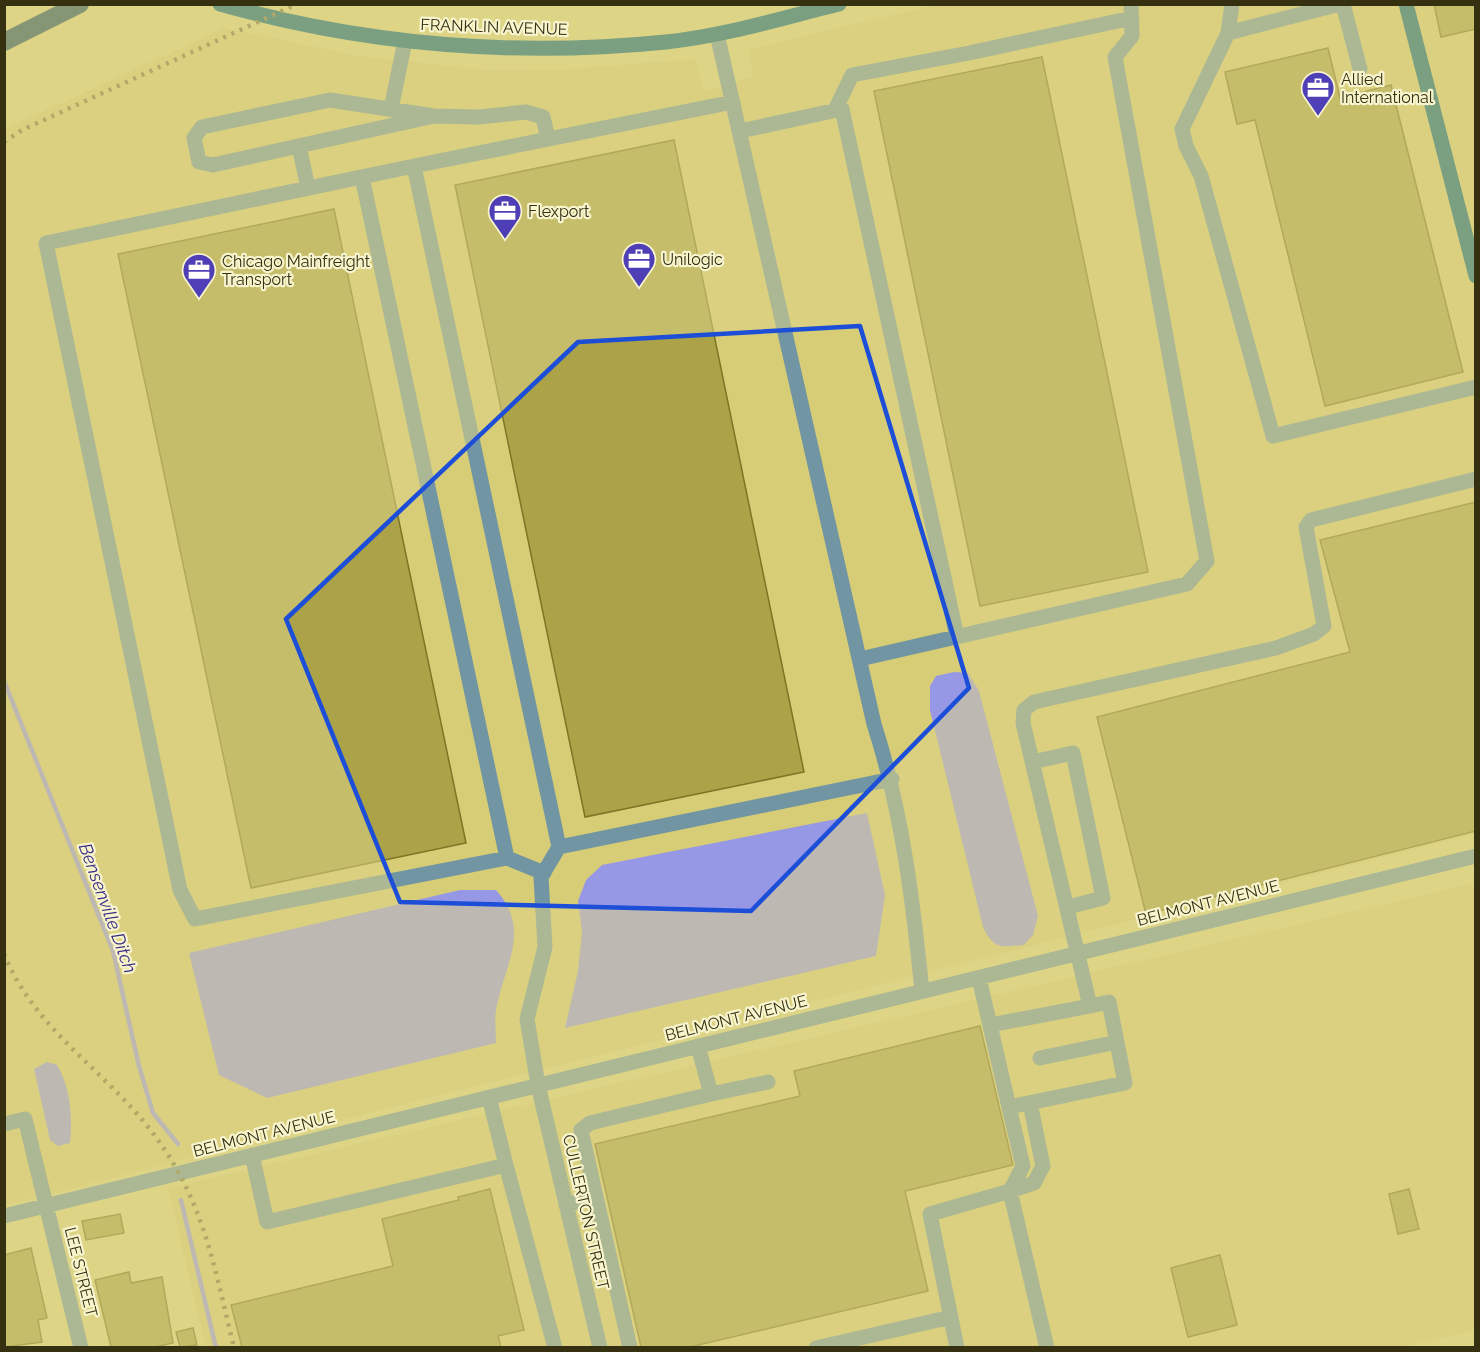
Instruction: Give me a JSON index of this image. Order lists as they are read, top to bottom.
{
  "streets": {
    "main road": ["FRANKLIN AVENUE"],
    "street": ["BELMONT AVENUE", "CULLERTON STREET", "LEE STREET"]
  },
  "crossings": [
    ["BELMONT AVENUE", "CULLERTON STREET"],
    ["BELMONT AVENUE", "LEE STREET"]
  ],
  "water": ["Bensenville Ditch"],
  "places": {
    "office": [
      "Allied International",
      "Flexport",
      "Unilogic",
      "Chicago Mainfreight Transport"
    ]
  }
}
